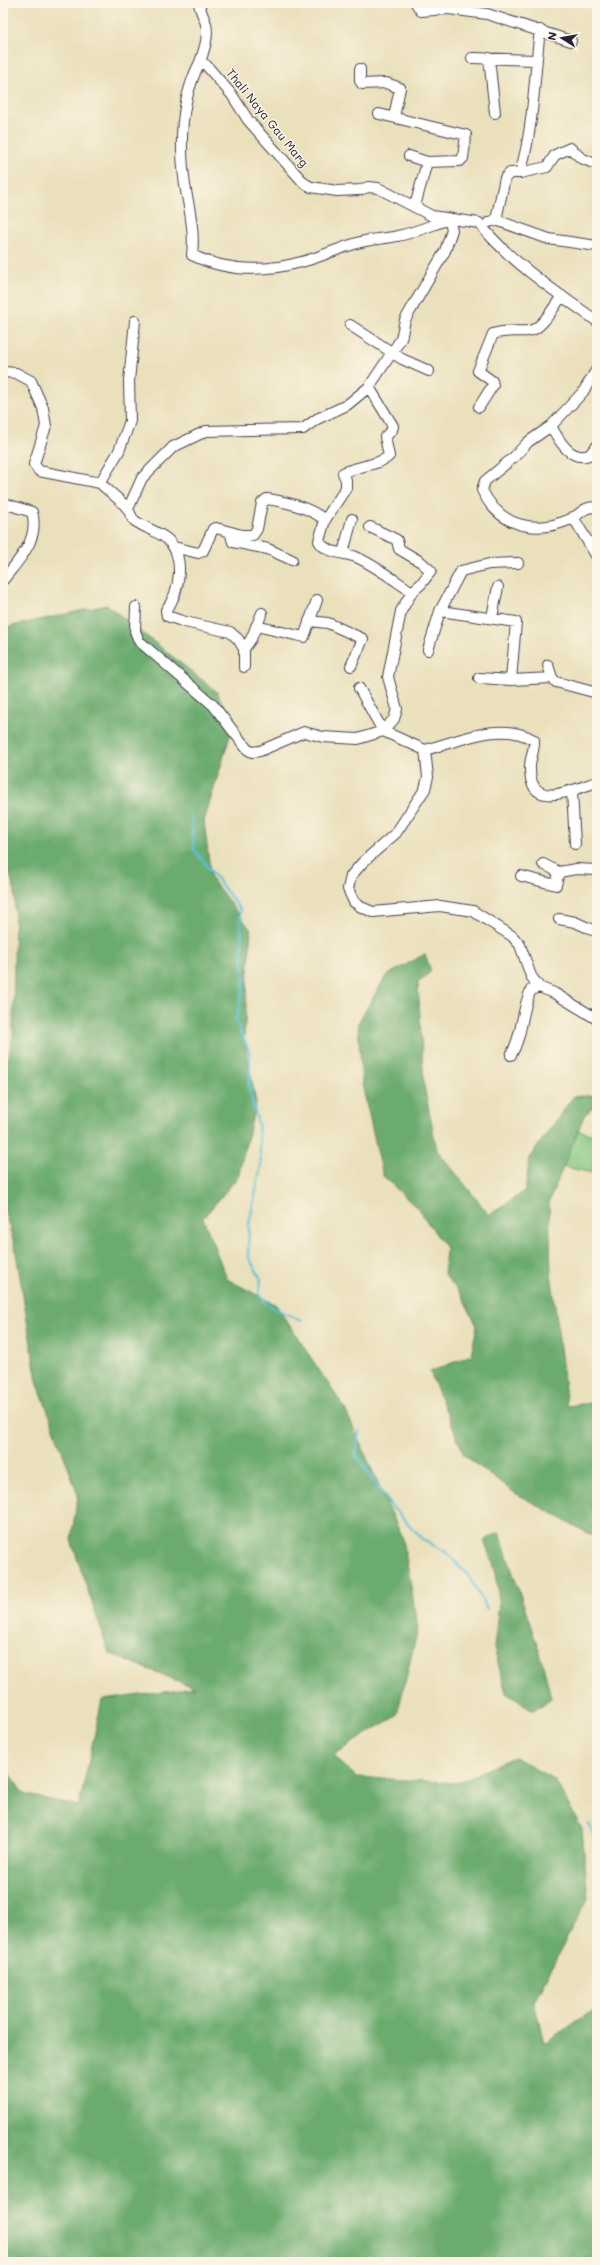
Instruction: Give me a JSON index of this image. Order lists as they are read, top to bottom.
{
  "streets": {
    "street": ["Thali Naya Gau Marg"]
  },
  "north": "left"
}
